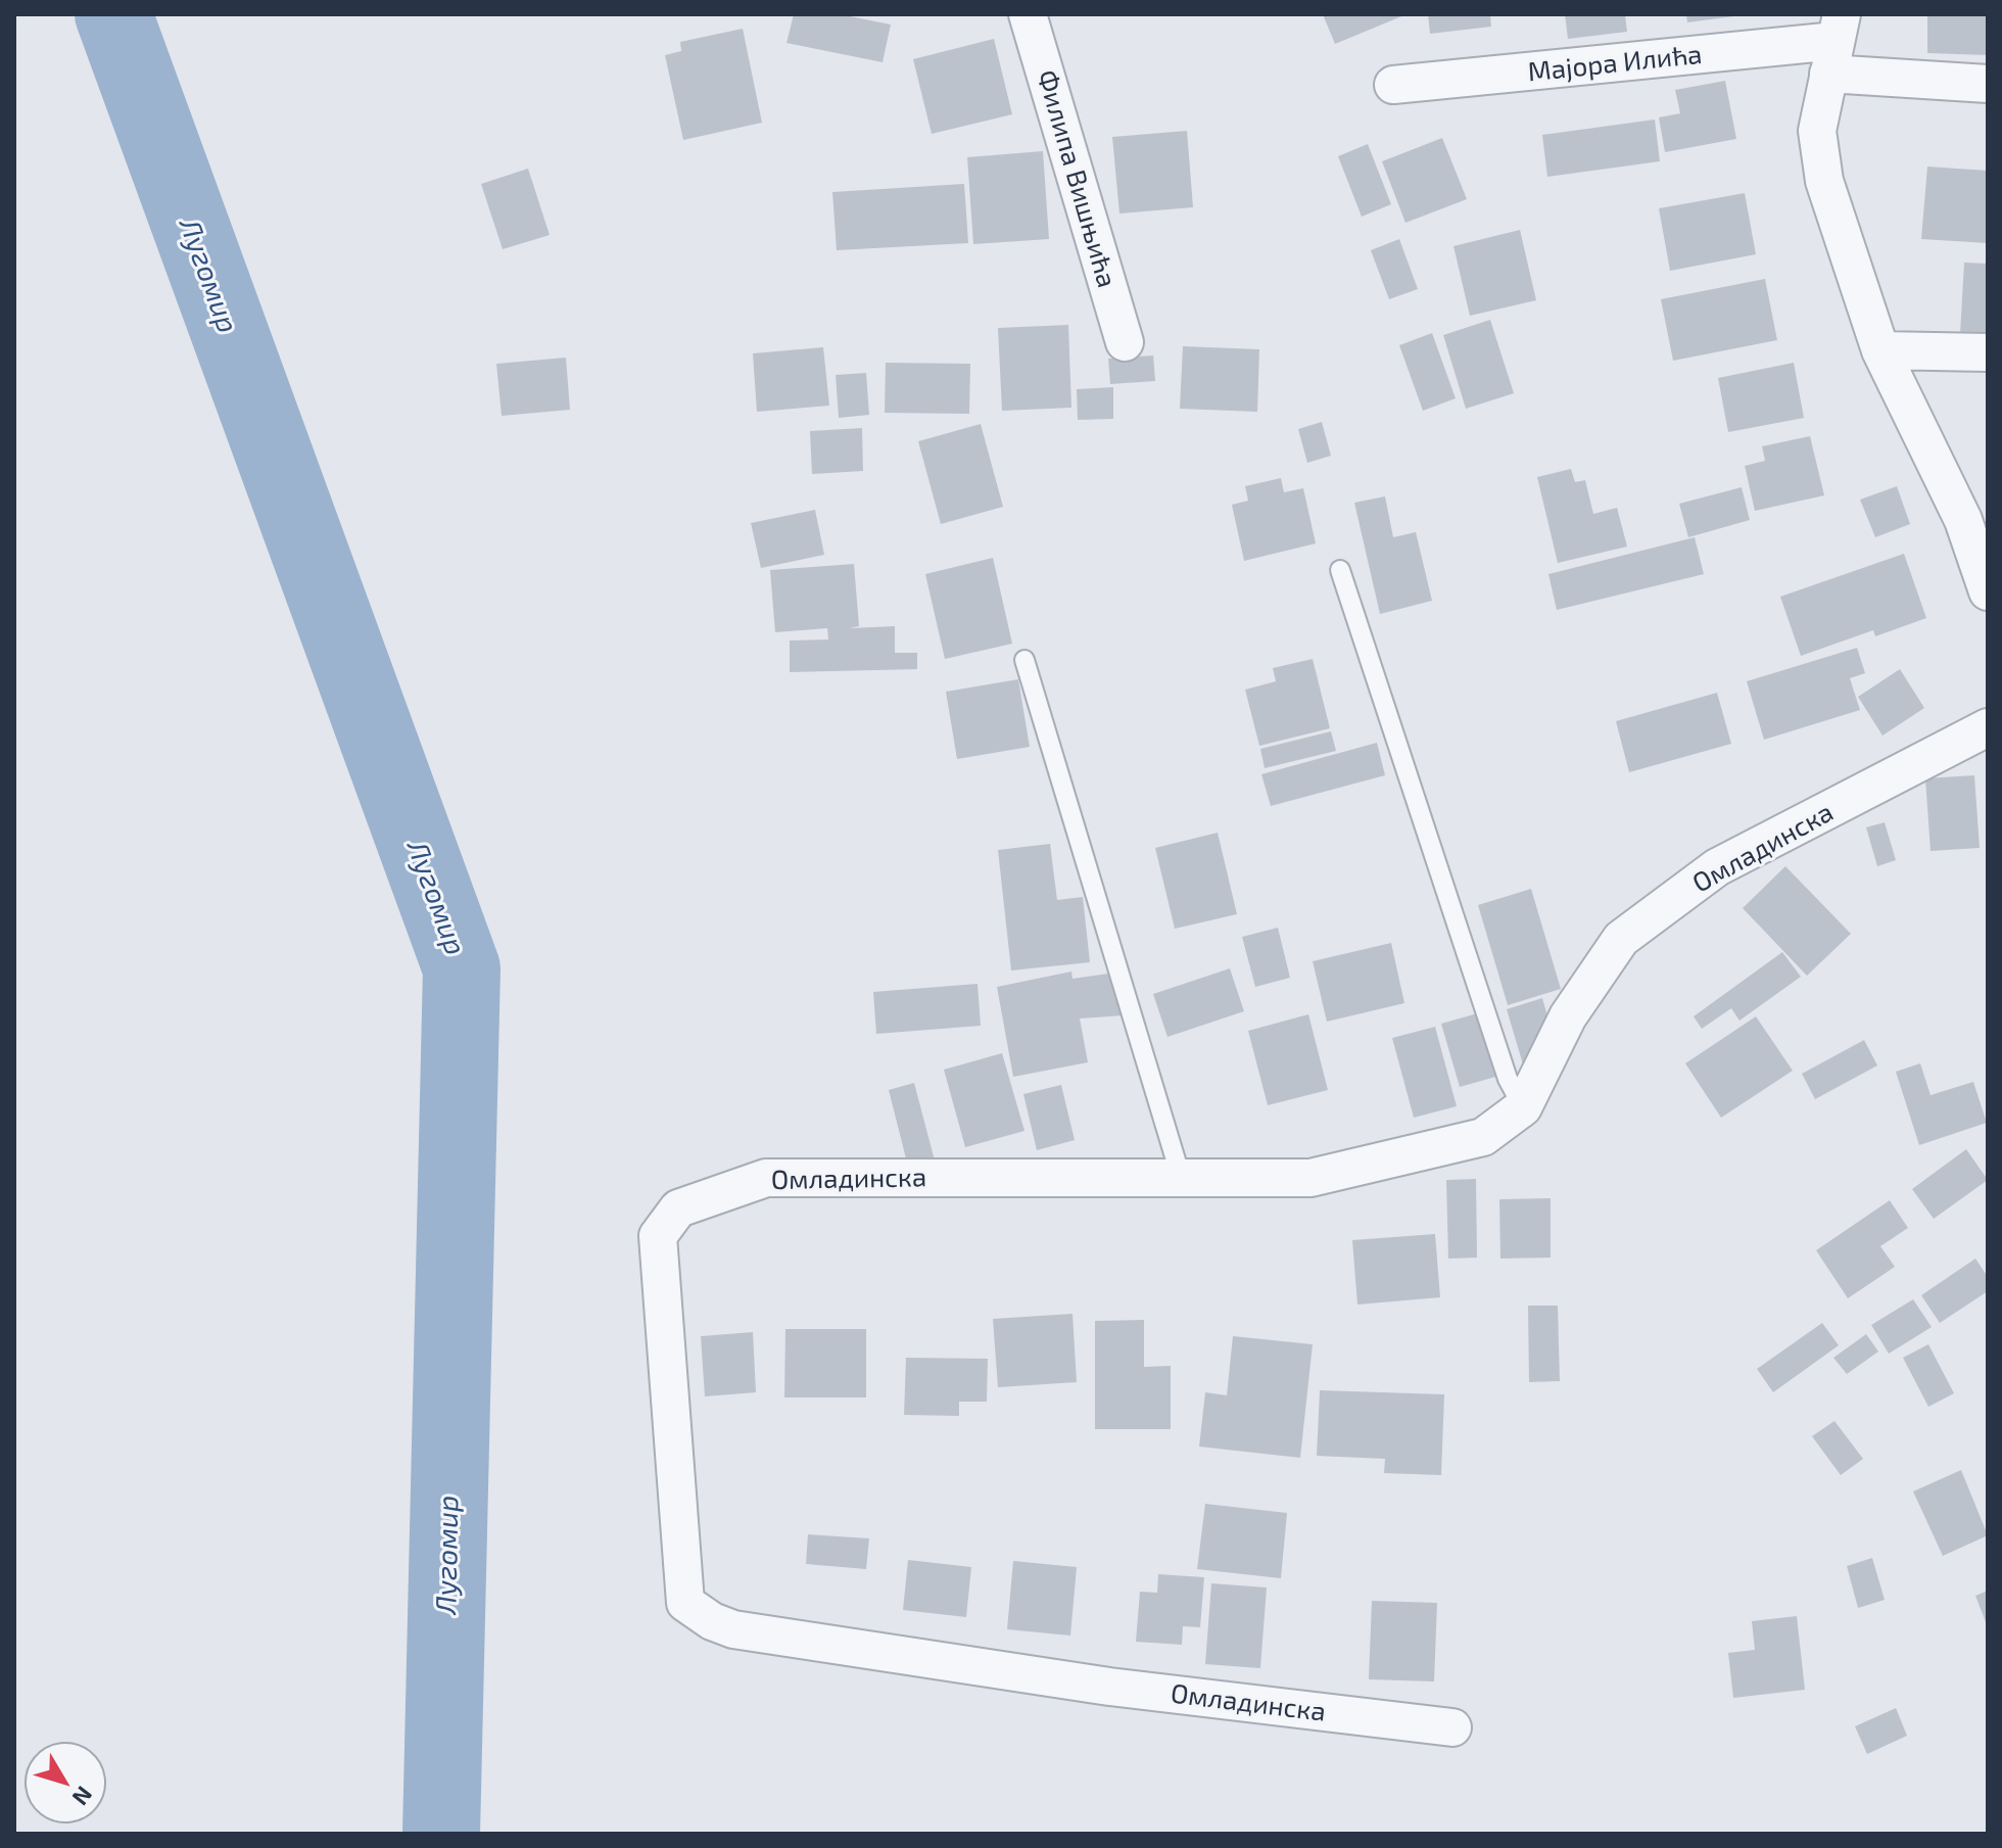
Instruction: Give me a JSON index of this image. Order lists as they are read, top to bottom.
{
  "streets": {
    "street": ["Мајора Илића", "Филипа Вишњића", "Омладинска"]
  },
  "water": ["Лугомир"],
  "north": "bottom right"
}
